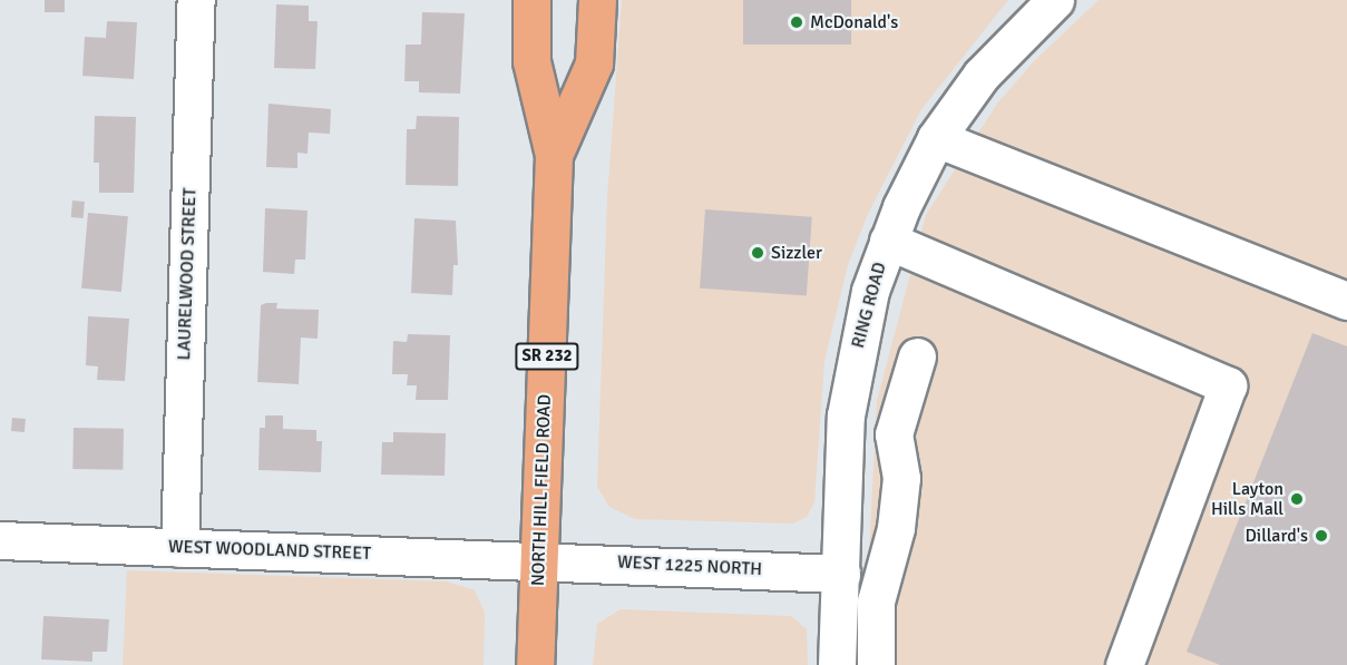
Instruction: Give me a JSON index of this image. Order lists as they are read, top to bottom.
{
  "streets": {
    "main road": ["SR 232", "NORTH HILL FIELD ROAD"],
    "street": [
      "LAURELWOOD STREET",
      "RING ROAD",
      "WEST WOODLAND STREET",
      "WEST 1225 NORTH"
    ]
  },
  "crossings": [
    ["LAURELWOOD STREET", "WEST WOODLAND STREET"],
    ["RING ROAD", "WEST 1225 NORTH"],
    ["SR 232", "NORTH HILL FIELD ROAD"],
    ["NORTH HILL FIELD ROAD", "WEST WOODLAND STREET"],
    ["NORTH HILL FIELD ROAD", "WEST 1225 NORTH"],
    ["WEST WOODLAND STREET", "WEST 1225 NORTH"]
  ],
  "places": [
    "McDonald's",
    "Sizzler",
    "Layton Hills Mall",
    "Dillard's"
  ]
}
